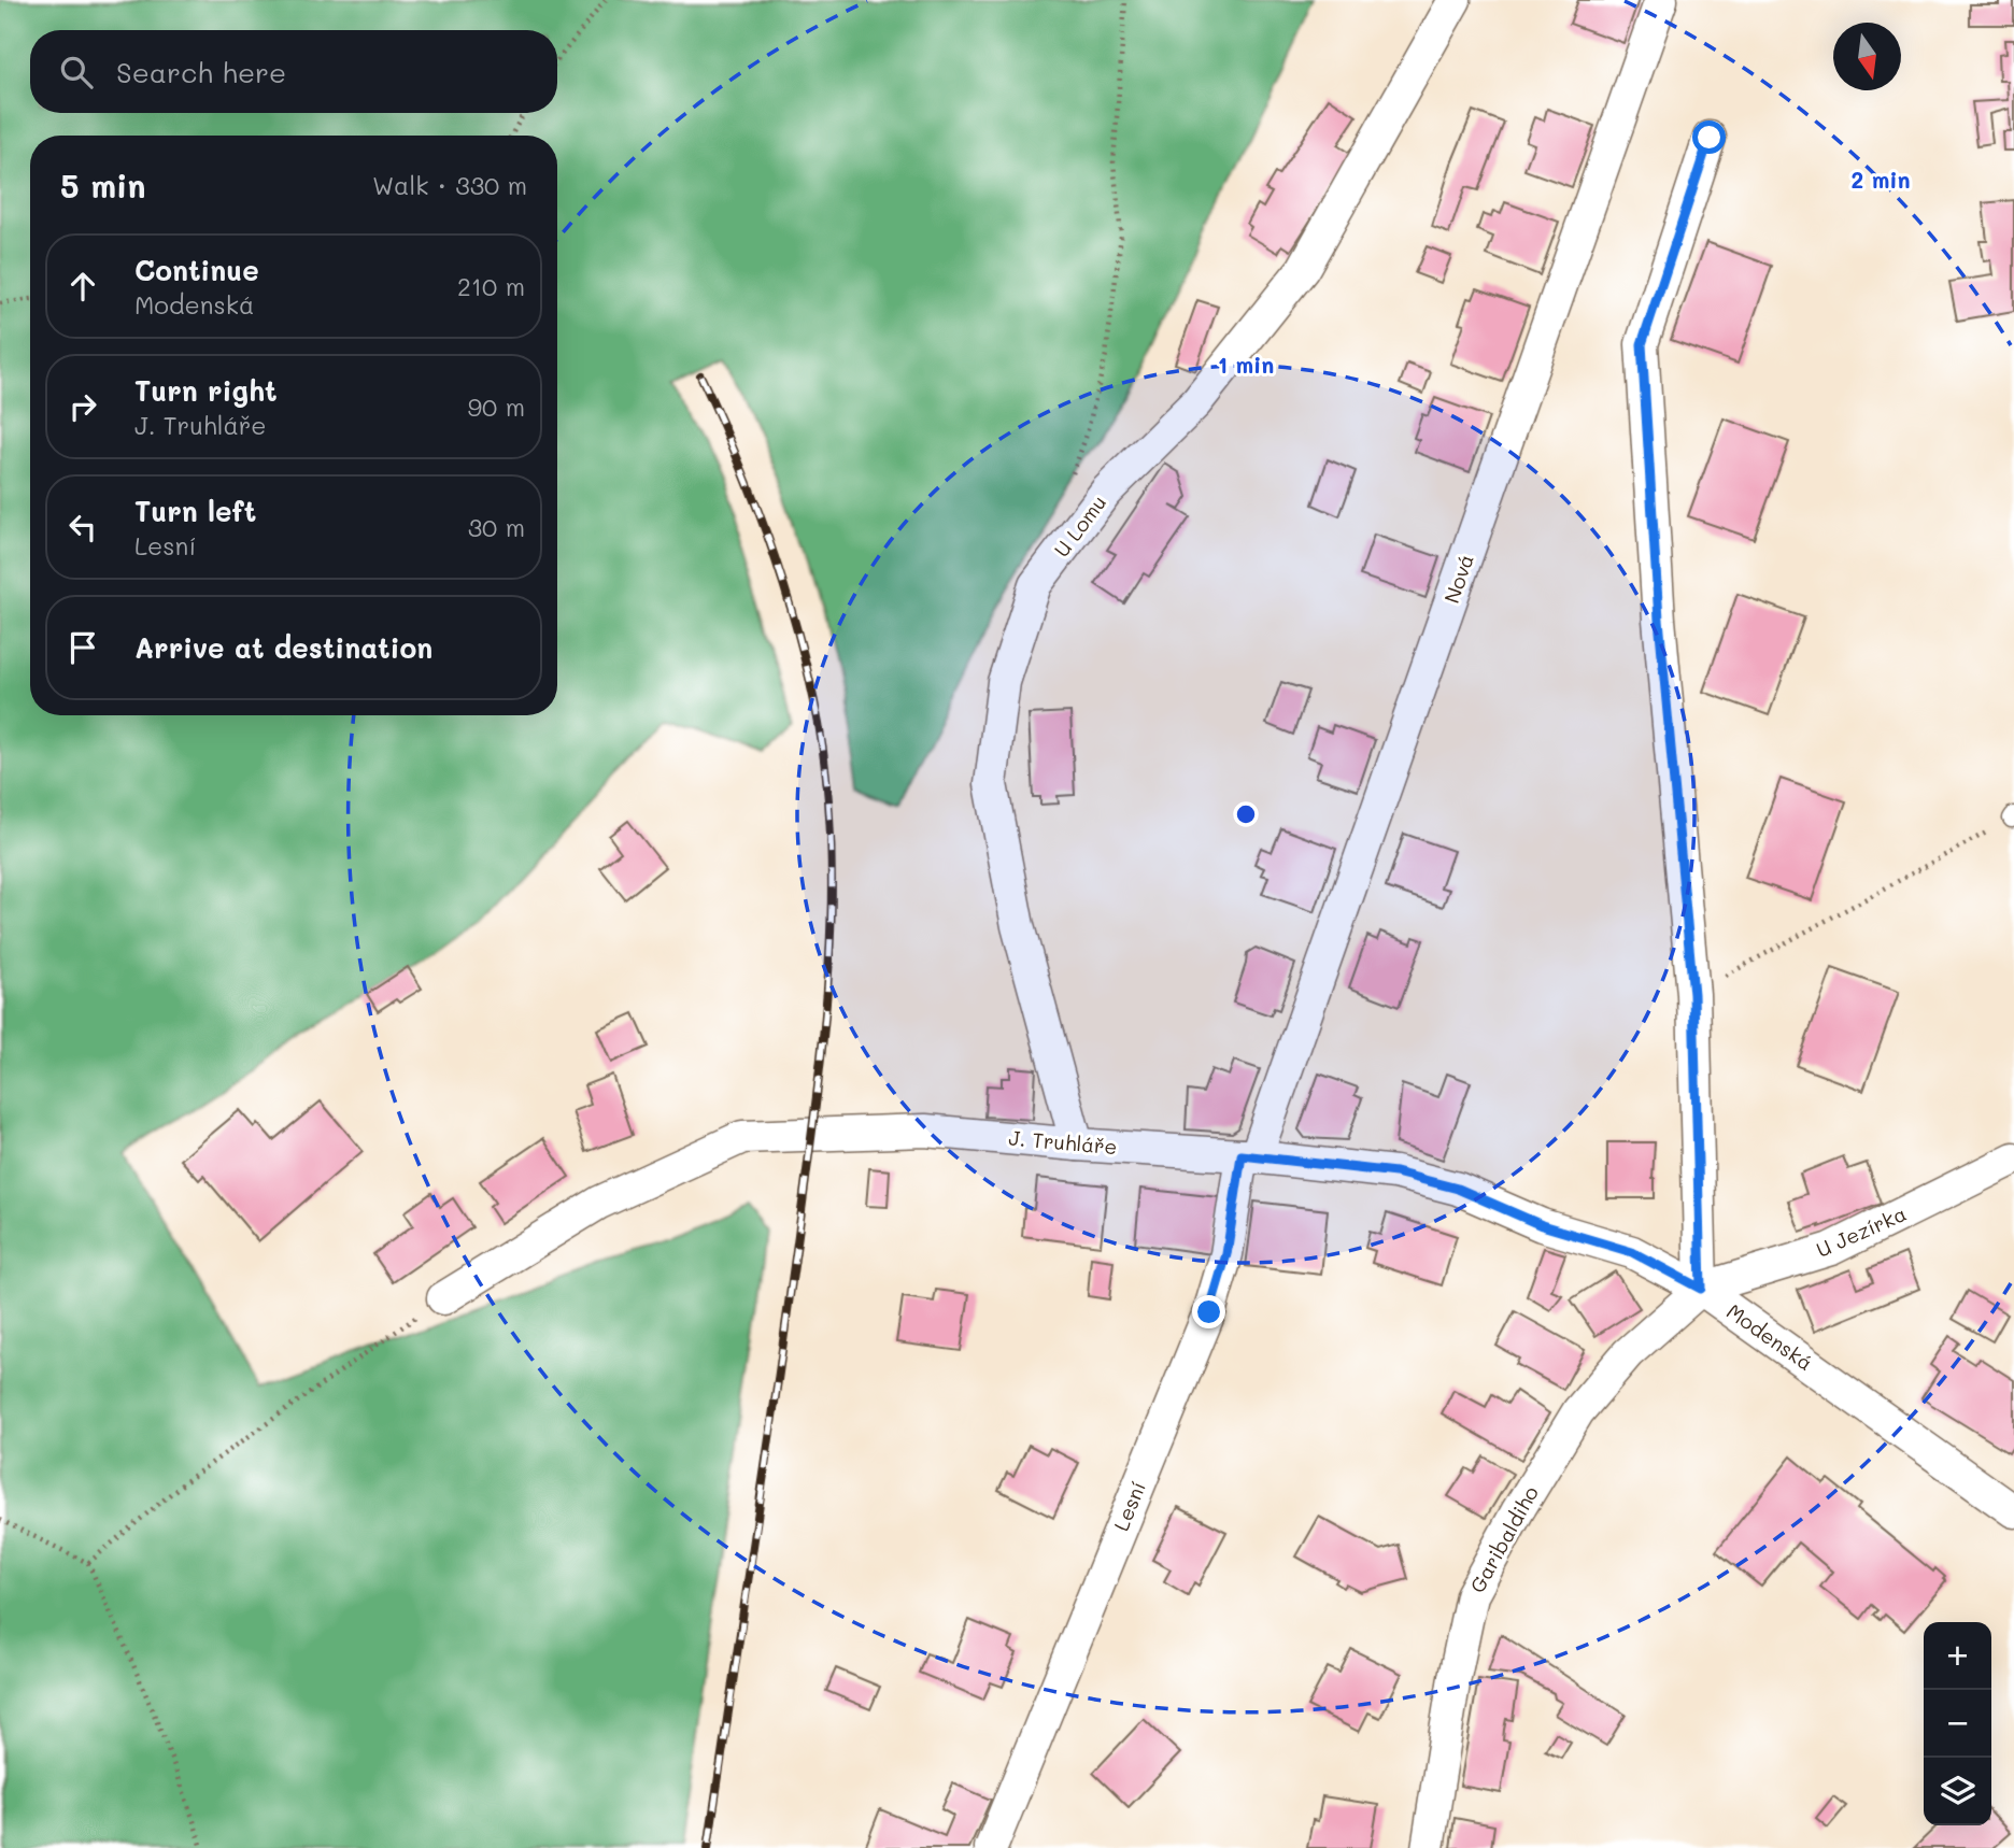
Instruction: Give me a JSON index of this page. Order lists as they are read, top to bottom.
{
  "streets": {
    "street": [
      "U Lomu",
      "Nová",
      "J. Truhláře",
      "U Jezírka",
      "Modenská",
      "Lesní",
      "Garibaldiho"
    ]
  },
  "crossings": [
    ["U Lomu", "J. Truhláře"],
    ["Nová", "J. Truhláře"],
    ["Nová", "Lesní"],
    ["J. Truhláře", "U Jezírka"],
    ["J. Truhláře", "Modenská"],
    ["J. Truhláře", "Lesní"],
    ["J. Truhláře", "Garibaldiho"],
    ["U Jezírka", "Modenská"],
    ["U Jezírka", "Garibaldiho"],
    ["Modenská", "Garibaldiho"]
  ],
  "north": "bottom",
  "page": {
    "search": "Search here",
    "heading": ["5 min", "Walk · 330 m"],
    "list": [
      ["Continue", "Modenská", "210 m"],
      ["Turn right", "J. Truhláře", "90 m"],
      ["Turn left", "Lesní", "30 m"],
      "Arrive at destination"
    ],
    "map_buttons": ["+", "−"]
  },
  "rings": ["2 min", "1 min"]
}
